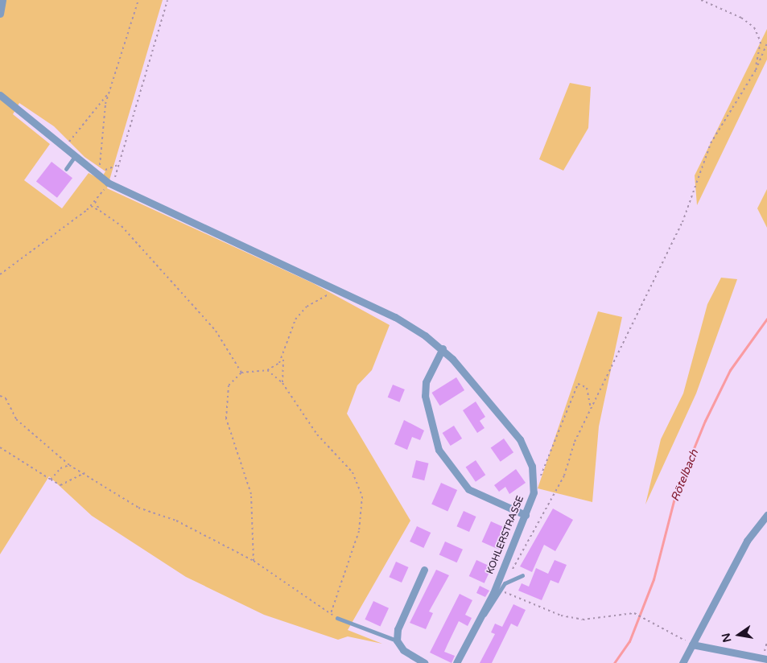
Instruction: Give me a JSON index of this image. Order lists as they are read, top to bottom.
{
  "streets": {
    "street": ["KOHLERSTRASSE"]
  },
  "water": ["Rötelbach"],
  "north": "left"
}
